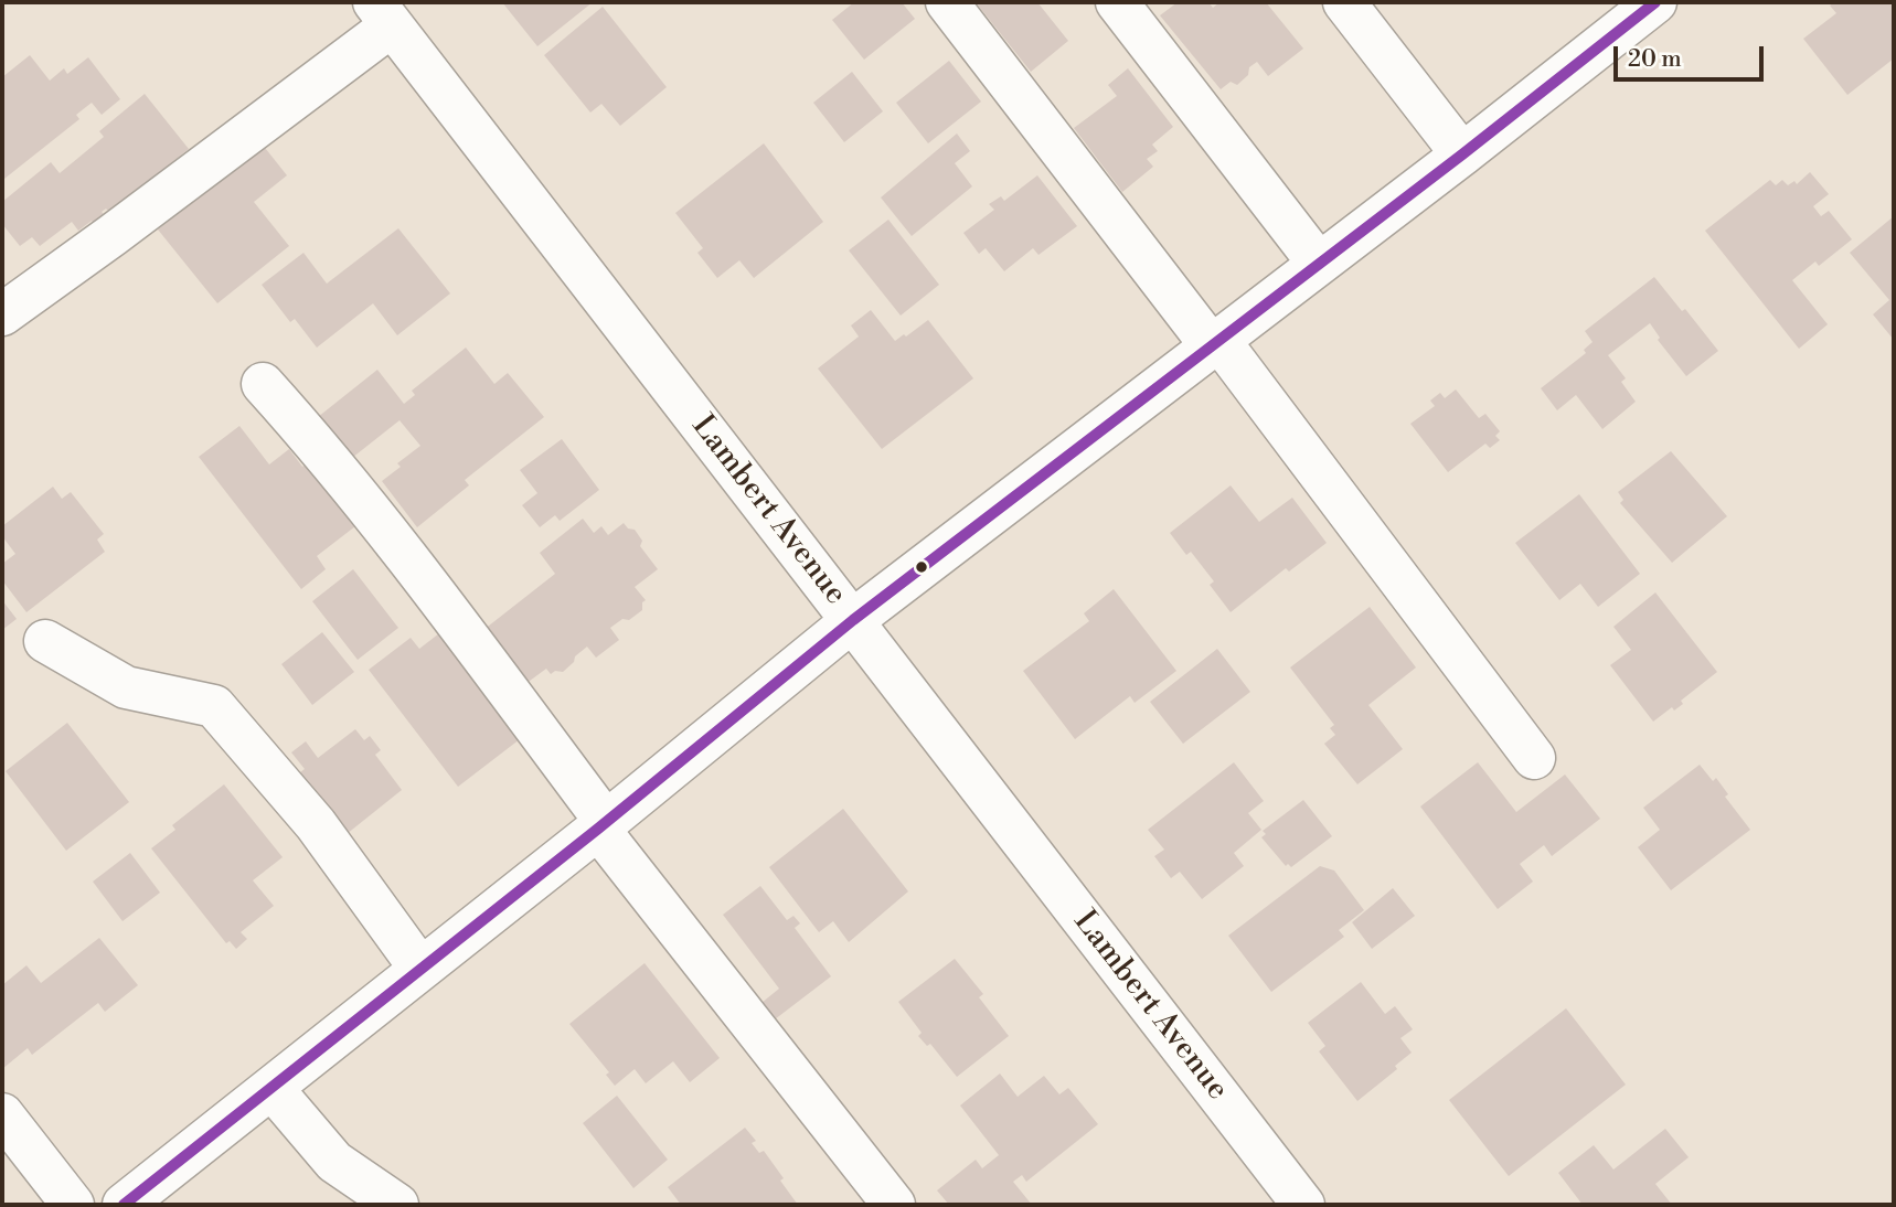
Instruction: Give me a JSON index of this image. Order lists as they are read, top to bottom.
{
  "streets": {
    "street": ["Lambert Avenue"]
  },
  "scale_bar": "20 m"
}
